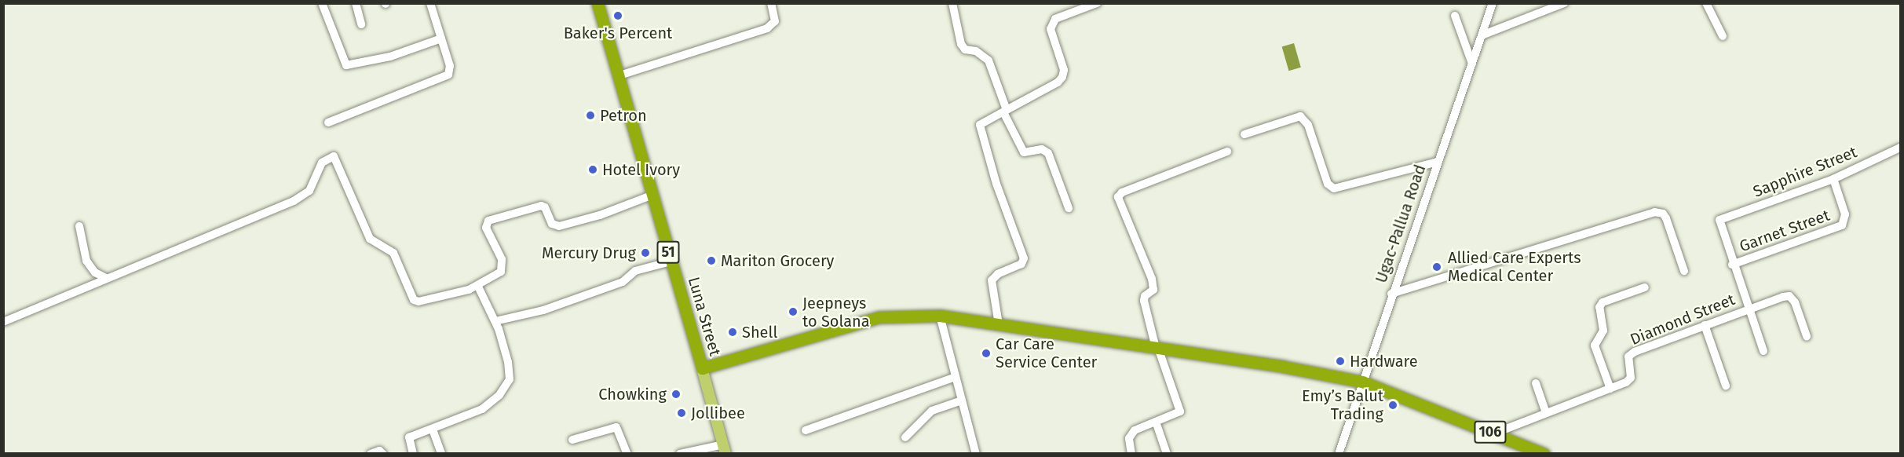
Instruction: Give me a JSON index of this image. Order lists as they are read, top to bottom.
{
  "streets": {
    "highway": ["51", "Luna Street", "106"],
    "street": [
      "Sapphire Street",
      "Ugac-Pallua Road",
      "Garnet Street",
      "Diamond Street"
    ]
  },
  "crossings": [
    ["Sapphire Street", "Garnet Street"],
    ["Ugac-Pallua Road", "106"],
    ["51", "Luna Street"],
    ["Luna Street", "106"],
    ["Diamond Street", "106"]
  ],
  "places": [
    "Baker's Percent",
    "Petron",
    "Hotel Ivory",
    "Mercury Drug",
    "Mariton Grocery",
    "Allied Care Experts Medical Center",
    "Jeepneys to Solana",
    "Shell",
    "Car Care Service Center",
    "Hardware",
    "Chowking",
    "Emy’s Balut Trading",
    "Jollibee"
  ]
}
